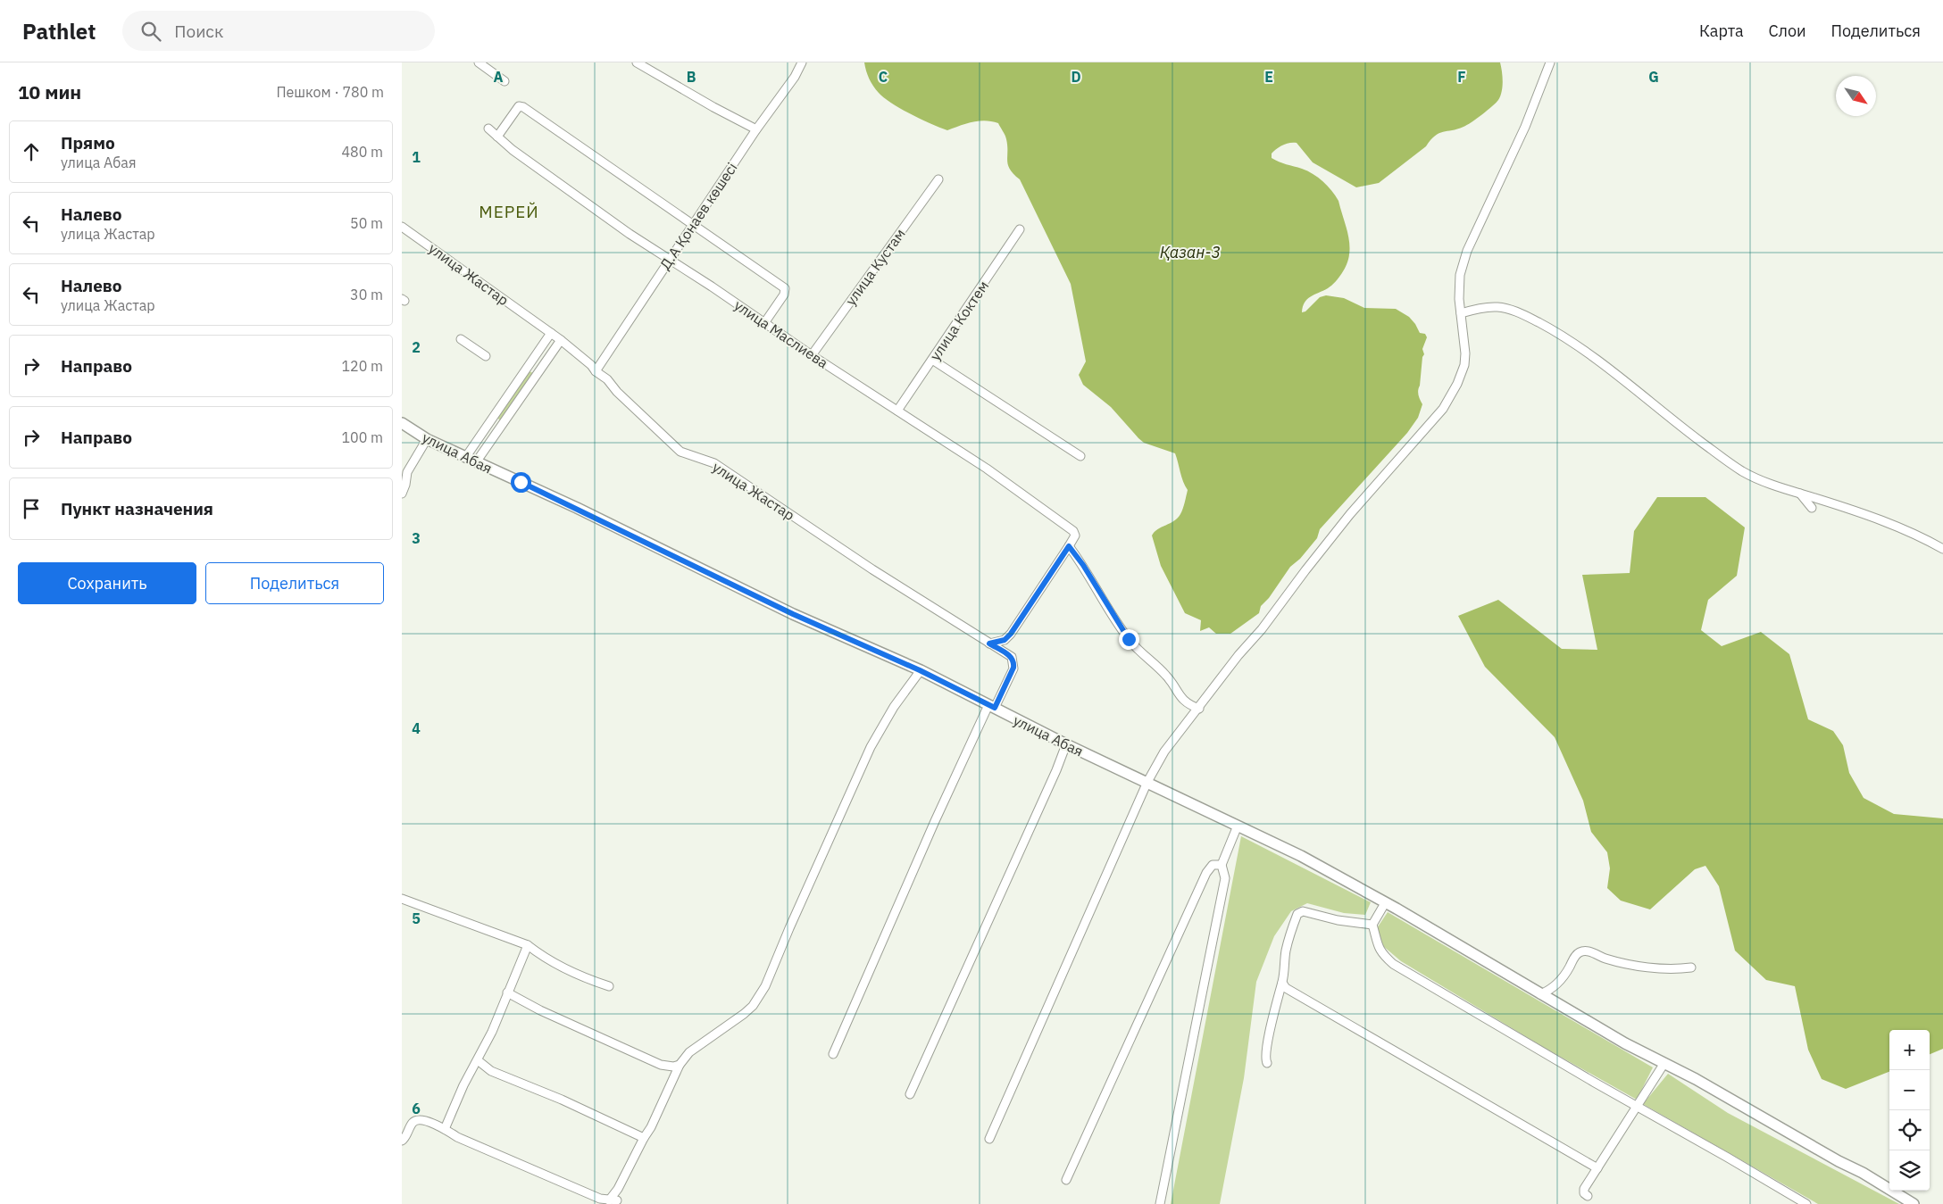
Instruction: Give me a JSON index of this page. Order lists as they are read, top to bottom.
{
  "streets": {
    "main road": ["улица Абая"],
    "street": [
      "Д.А Қонаев көшесі",
      "улица Кустам",
      "улица Жастар",
      "улица Коктем",
      "улица Маслиева"
    ]
  },
  "crossings": [
    ["Д.А Қонаев көшесі", "улица Жастар"],
    ["Д.А Қонаев көшесі", "улица Маслиева"],
    ["улица Кустам", "улица Маслиева"],
    ["улица Жастар", "улица Абая"],
    ["улица Коктем", "улица Маслиева"]
  ],
  "districts": ["МЕРЕЙ"],
  "water": ["Қазан-3"],
  "north": "bottom right",
  "page": {
    "header": "Pathlet",
    "search": "Поиск",
    "nav": ["Карта", "Слои", "Поделиться"],
    "heading": ["10 мин", "Пешком · 780 m"],
    "list": [
      ["Прямо", "улица Абая", "480 m"],
      ["Налево", "улица Жастар", "50 m"],
      ["Налево", "улица Жастар", "30 m"],
      ["Направо", "120 m"],
      ["Направо", "100 m"],
      "Пункт назначения"
    ],
    "buttons": ["Сохранить", "Поделиться"],
    "map_buttons": ["+", "−"]
  },
  "grid": {
    "columns": [
      "A",
      "B",
      "C",
      "D",
      "E",
      "F",
      "G"
    ],
    "rows": [
      "1",
      "2",
      "3",
      "4",
      "5",
      "6"
    ]
  }
}
